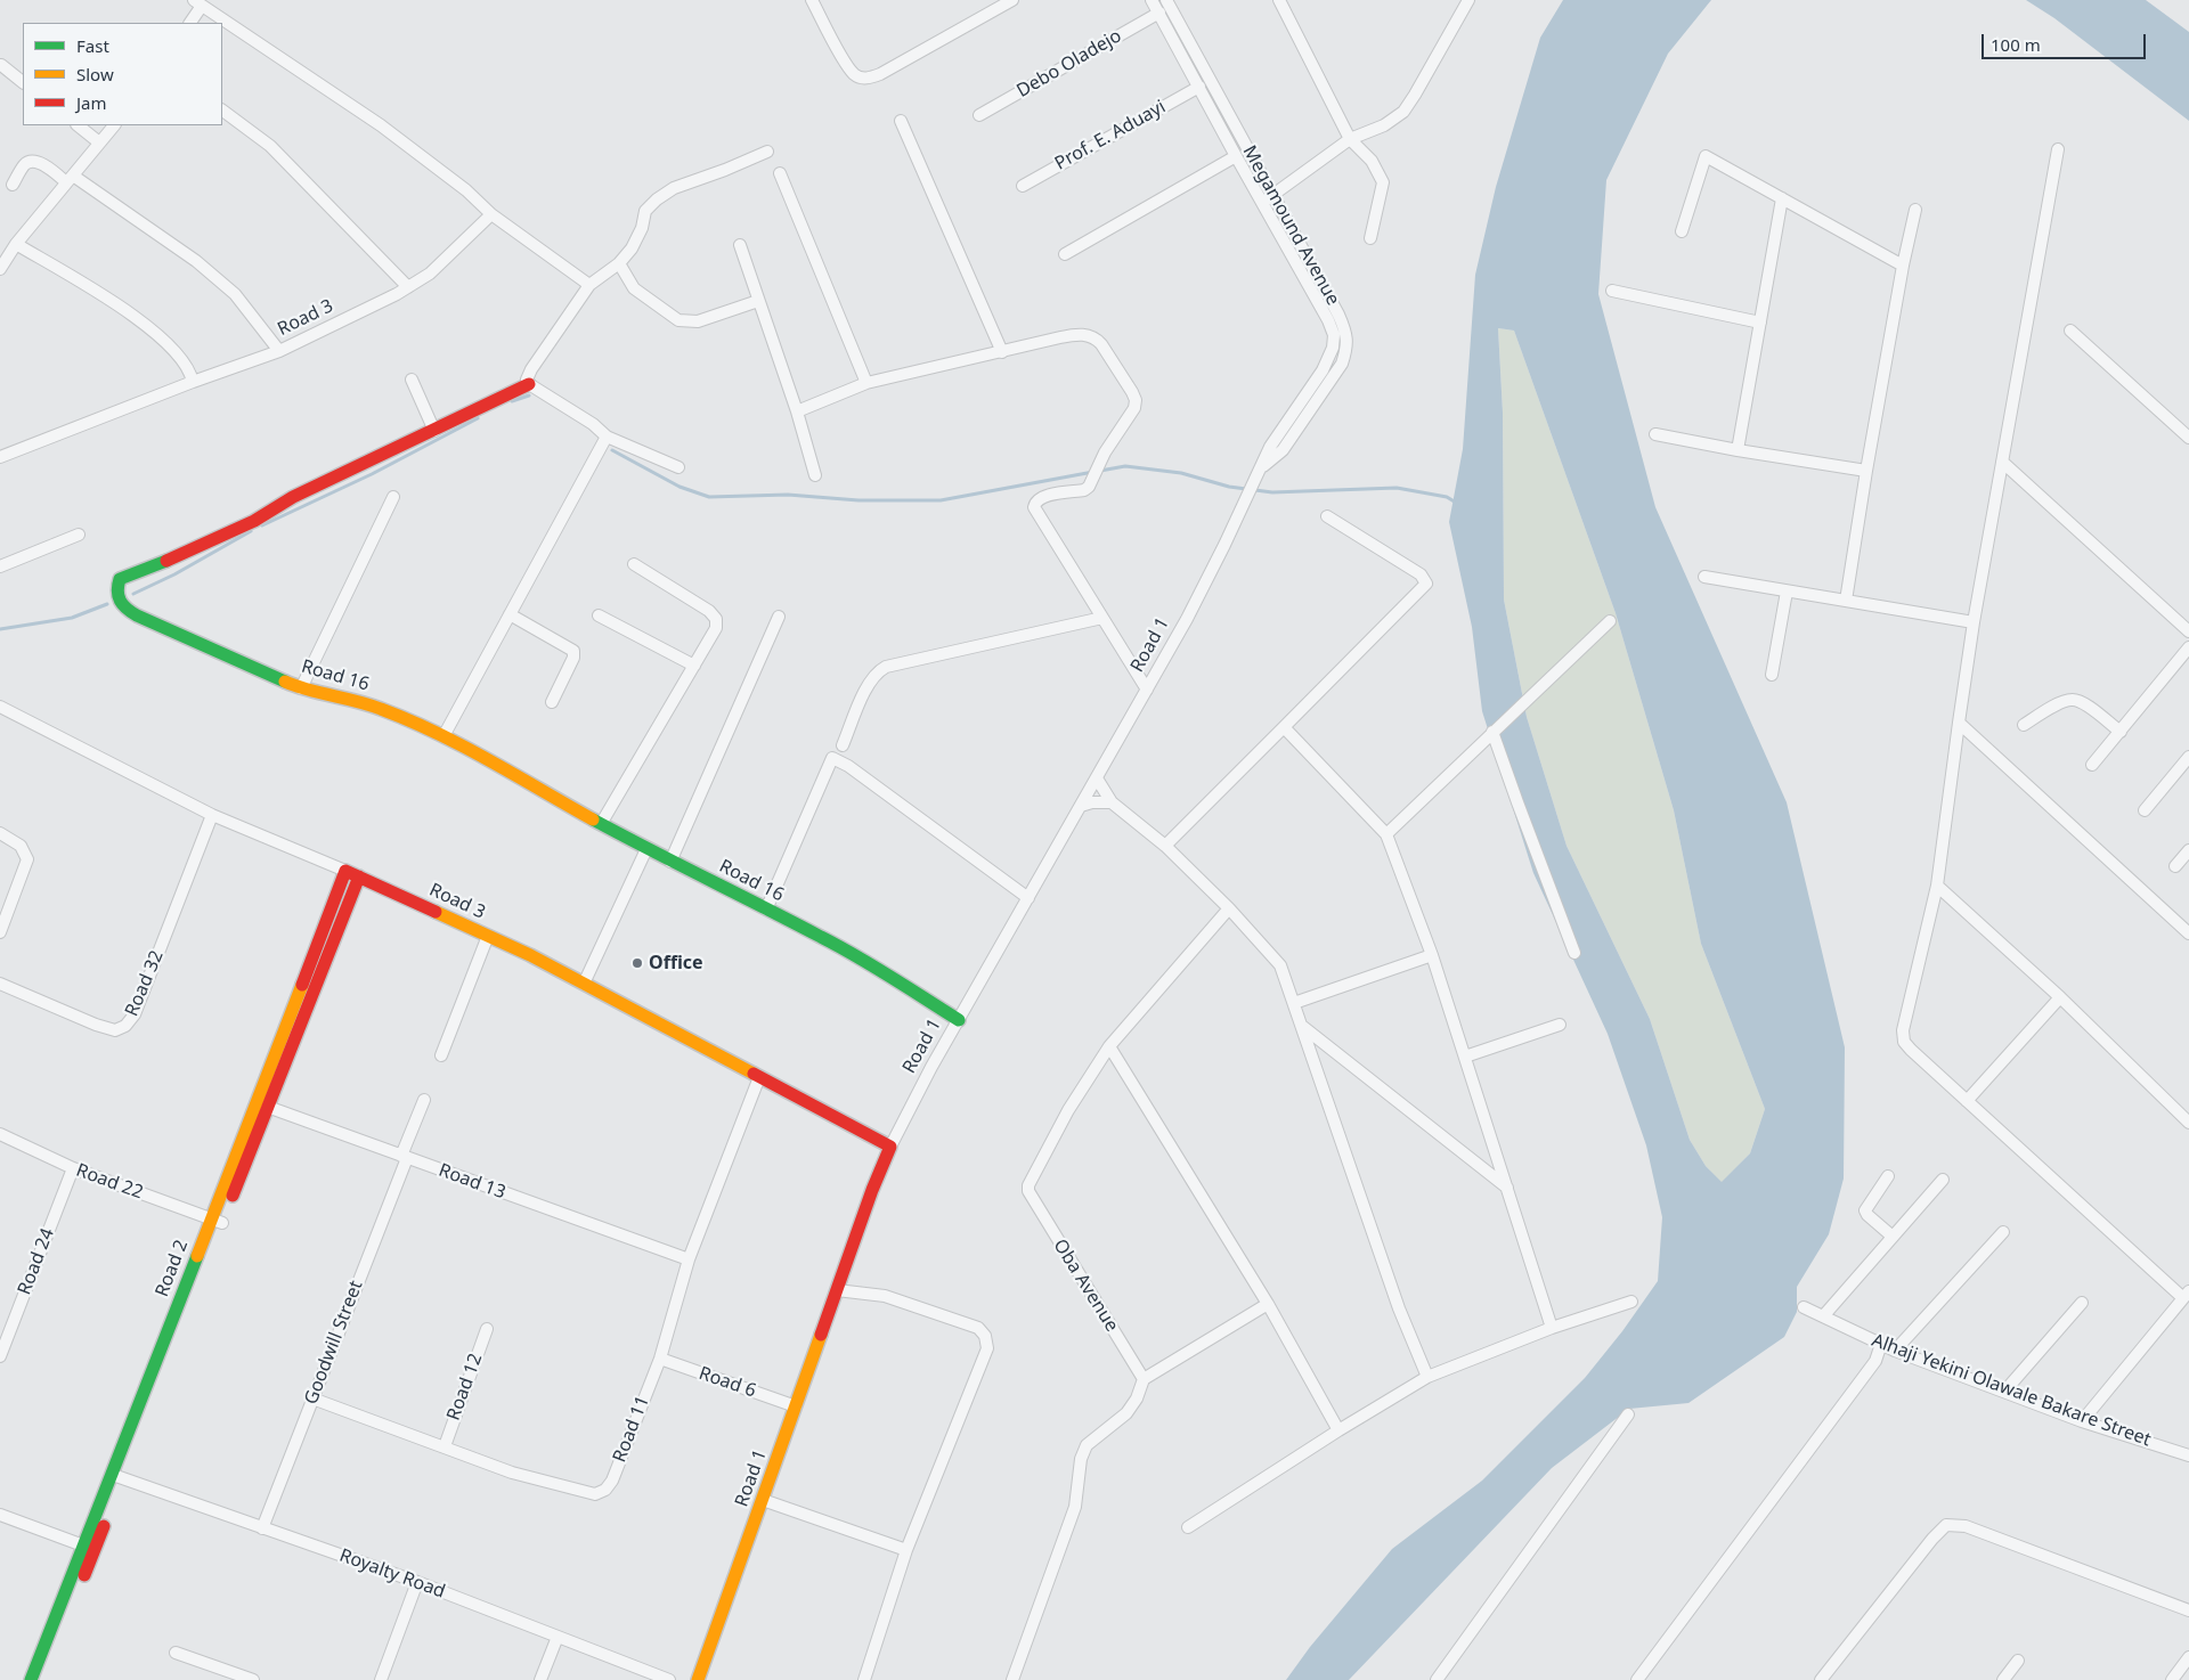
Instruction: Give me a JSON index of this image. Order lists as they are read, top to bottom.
{
  "streets": {
    "street": [
      "Debo Oladejo",
      "Prof. E. Aduayi",
      "Megamound Avenue",
      "Road 3",
      "Road 1",
      "Road 16",
      "Road 32",
      "Road 22",
      "Road 13",
      "Road 24",
      "Road 2",
      "Oba Avenue",
      "Goodwill Street",
      "Road 6",
      "Road 12",
      "Alhaji Yekini Olawale Bakare Street",
      "Road 11",
      "Royalty Road"
    ]
  },
  "crossings": [
    ["Debo Oladejo", "Megamound Avenue"],
    ["Prof. E. Aduayi", "Megamound Avenue"],
    ["Megamound Avenue", "Road 1"],
    ["Road 3", "Road 1"],
    ["Road 3", "Road 32"],
    ["Road 3", "Road 2"],
    ["Road 3", "Road 11"],
    ["Road 1", "Road 16"],
    ["Road 1", "Road 6"],
    ["Road 22", "Road 24"],
    ["Road 22", "Road 2"],
    ["Road 13", "Road 2"],
    ["Road 13", "Goodwill Street"],
    ["Road 13", "Road 11"],
    ["Road 2", "Royalty Road"],
    ["Goodwill Street", "Road 11"],
    ["Goodwill Street", "Royalty Road"],
    ["Road 6", "Road 11"],
    ["Road 12", "Road 11"]
  ],
  "places": ["Office"],
  "legend": ["Fast", "Slow", "Jam"],
  "scale_bar": "100 m"
}
